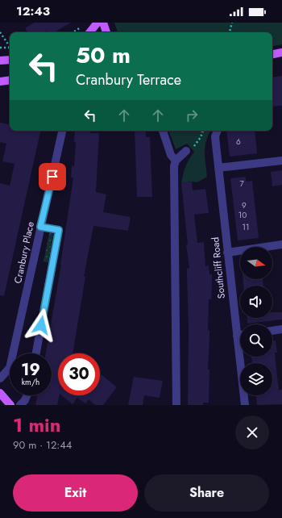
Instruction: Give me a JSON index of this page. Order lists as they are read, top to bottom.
{
  "streets": {
    "street": ["Cranbury Place", "Southcliff Road"]
  },
  "house_numbers": [
    "6",
    "7",
    "9",
    "10",
    "11"
  ],
  "north": "right",
  "page": {
    "status": "12:43",
    "turn": ["50 m", "Cranbury Terrace"],
    "speed": "19 km/h",
    "limit": "30",
    "heading": ["1 min", "90 m · 12:44"],
    "buttons": ["Exit", "Share"]
  }
}
